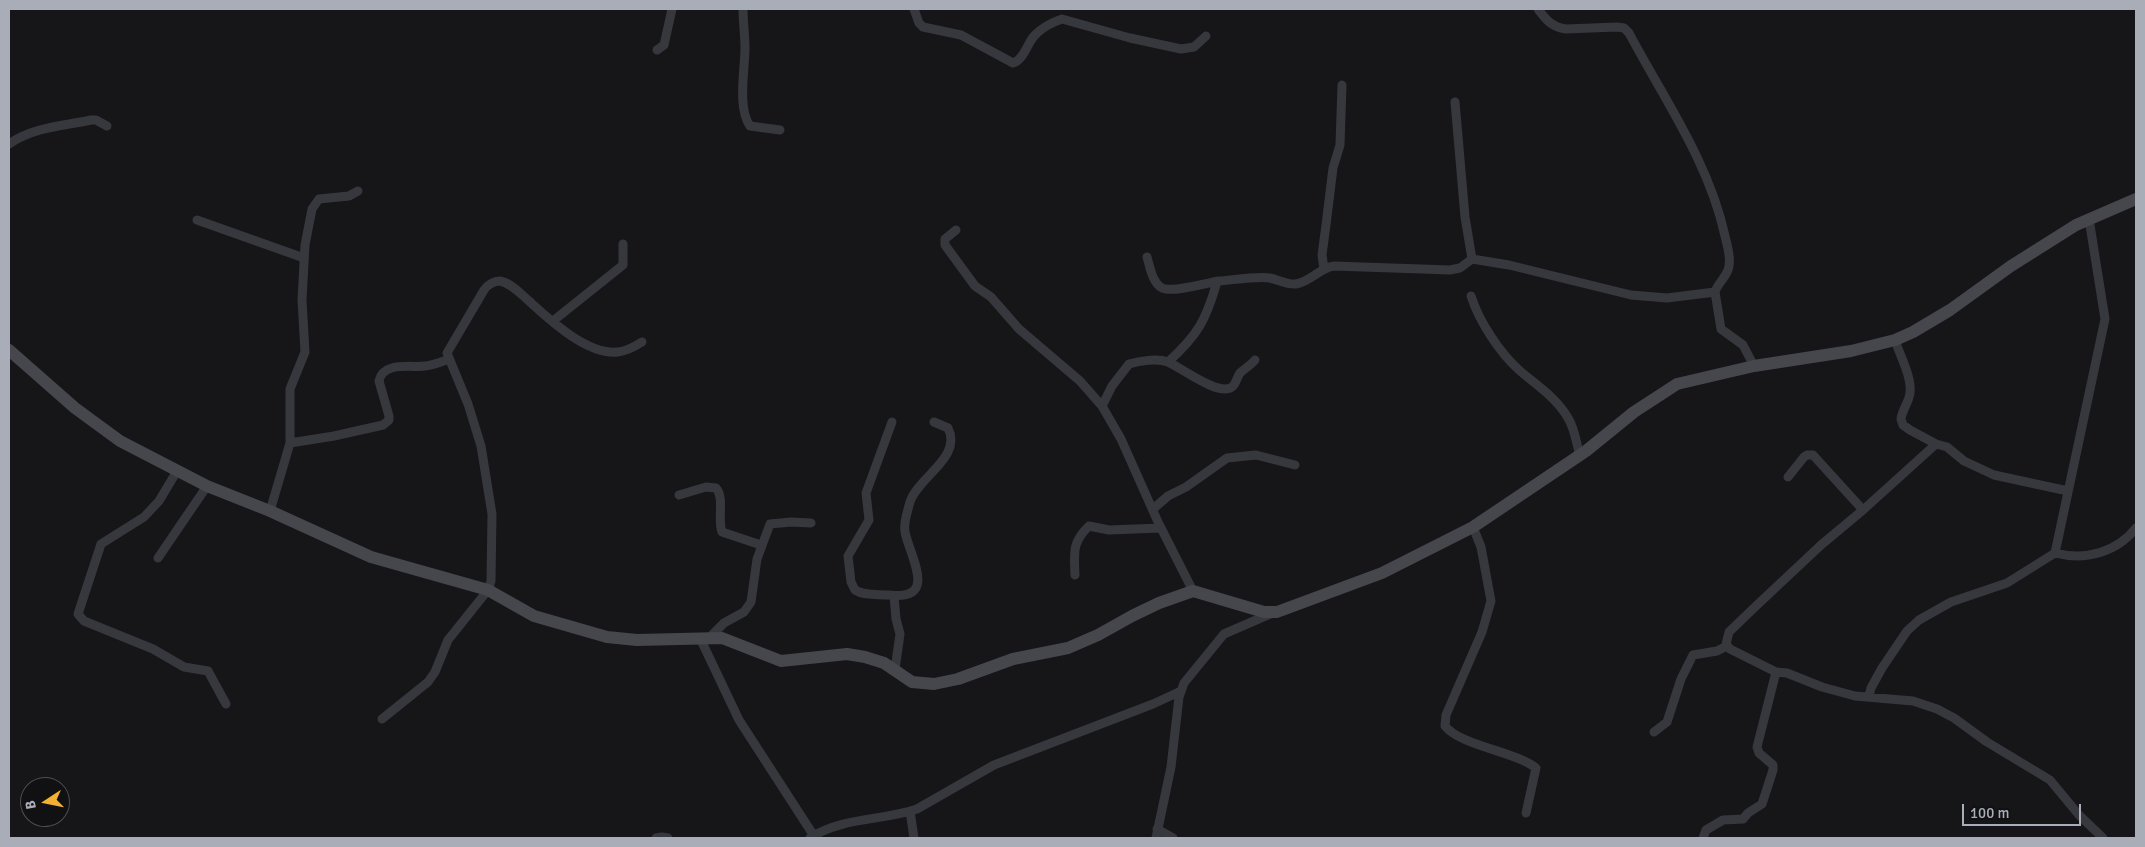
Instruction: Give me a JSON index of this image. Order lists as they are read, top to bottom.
{
  "scale_bar": "100 m",
  "north": "left"
}
